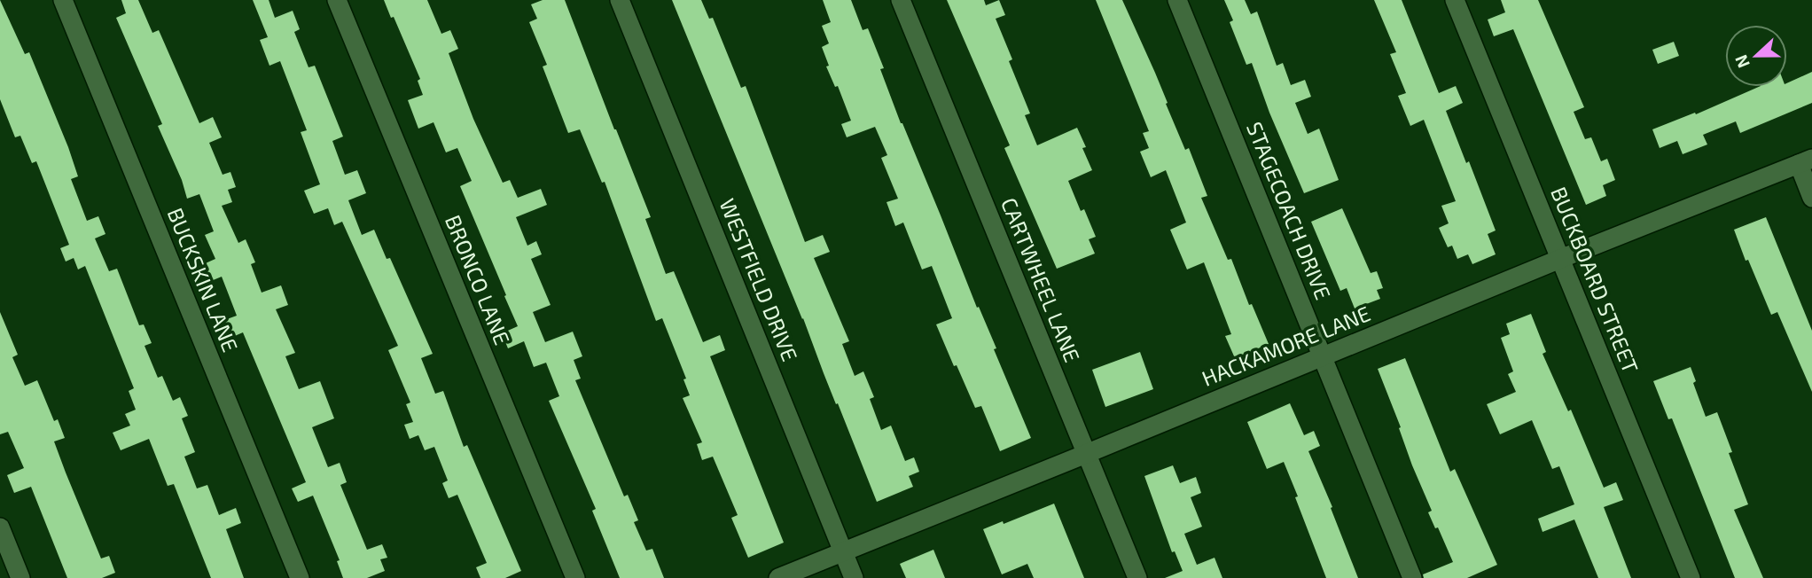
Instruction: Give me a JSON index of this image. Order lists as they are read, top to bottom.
{
  "streets": {
    "street": [
      "STAGECOACH DRIVE",
      "BUCKSKIN LANE",
      "BRONCO LANE",
      "WESTFIELD DRIVE",
      "CARTWHEEL LANE",
      "BUCKBOARD STREET",
      "HACKAMORE LANE"
    ]
  },
  "crossings": [
    ["STAGECOACH DRIVE", "HACKAMORE LANE"],
    ["WESTFIELD DRIVE", "HACKAMORE LANE"],
    ["CARTWHEEL LANE", "HACKAMORE LANE"],
    ["BUCKBOARD STREET", "HACKAMORE LANE"]
  ],
  "north": "left"
}
